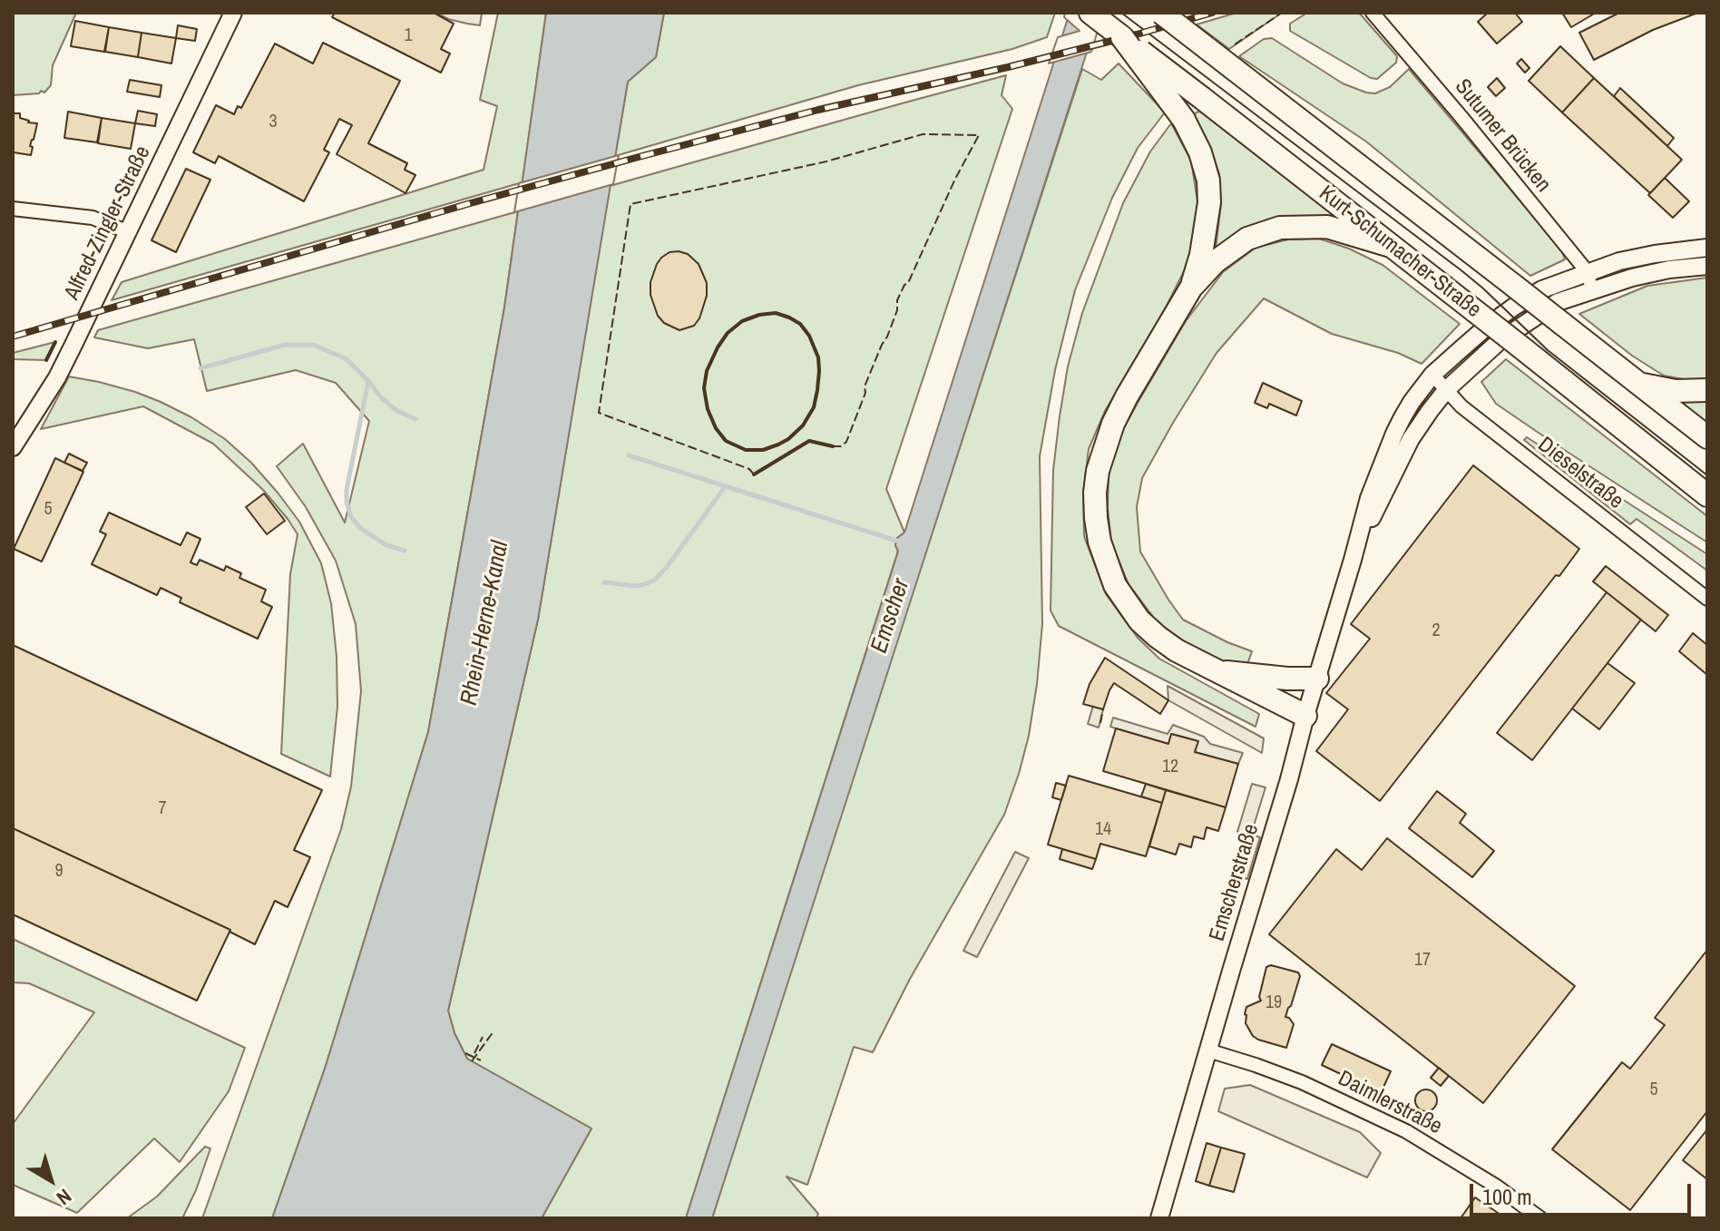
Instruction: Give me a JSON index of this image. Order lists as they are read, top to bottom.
{
  "streets": {
    "main road": ["Kurt-Schumacher-Straße"],
    "street": [
      "Sutumer Brücken",
      "Alfred-Zingler-Straße",
      "Dieselstraße",
      "Emscherstraße",
      "Daimlerstraße"
    ]
  },
  "crossings": [
    ["Sutumer Brücken", "Emscherstraße"],
    ["Dieselstraße", "Emscherstraße"],
    ["Emscherstraße", "Daimlerstraße"]
  ],
  "water": ["Emscher", "Rhein-Herne-Kanal"],
  "house_numbers": [
    "1",
    "3",
    "5",
    "2",
    "12",
    "7",
    "14",
    "9",
    "17",
    "19",
    "5"
  ],
  "scale_bar": "100 m",
  "north": "bottom right"
}
